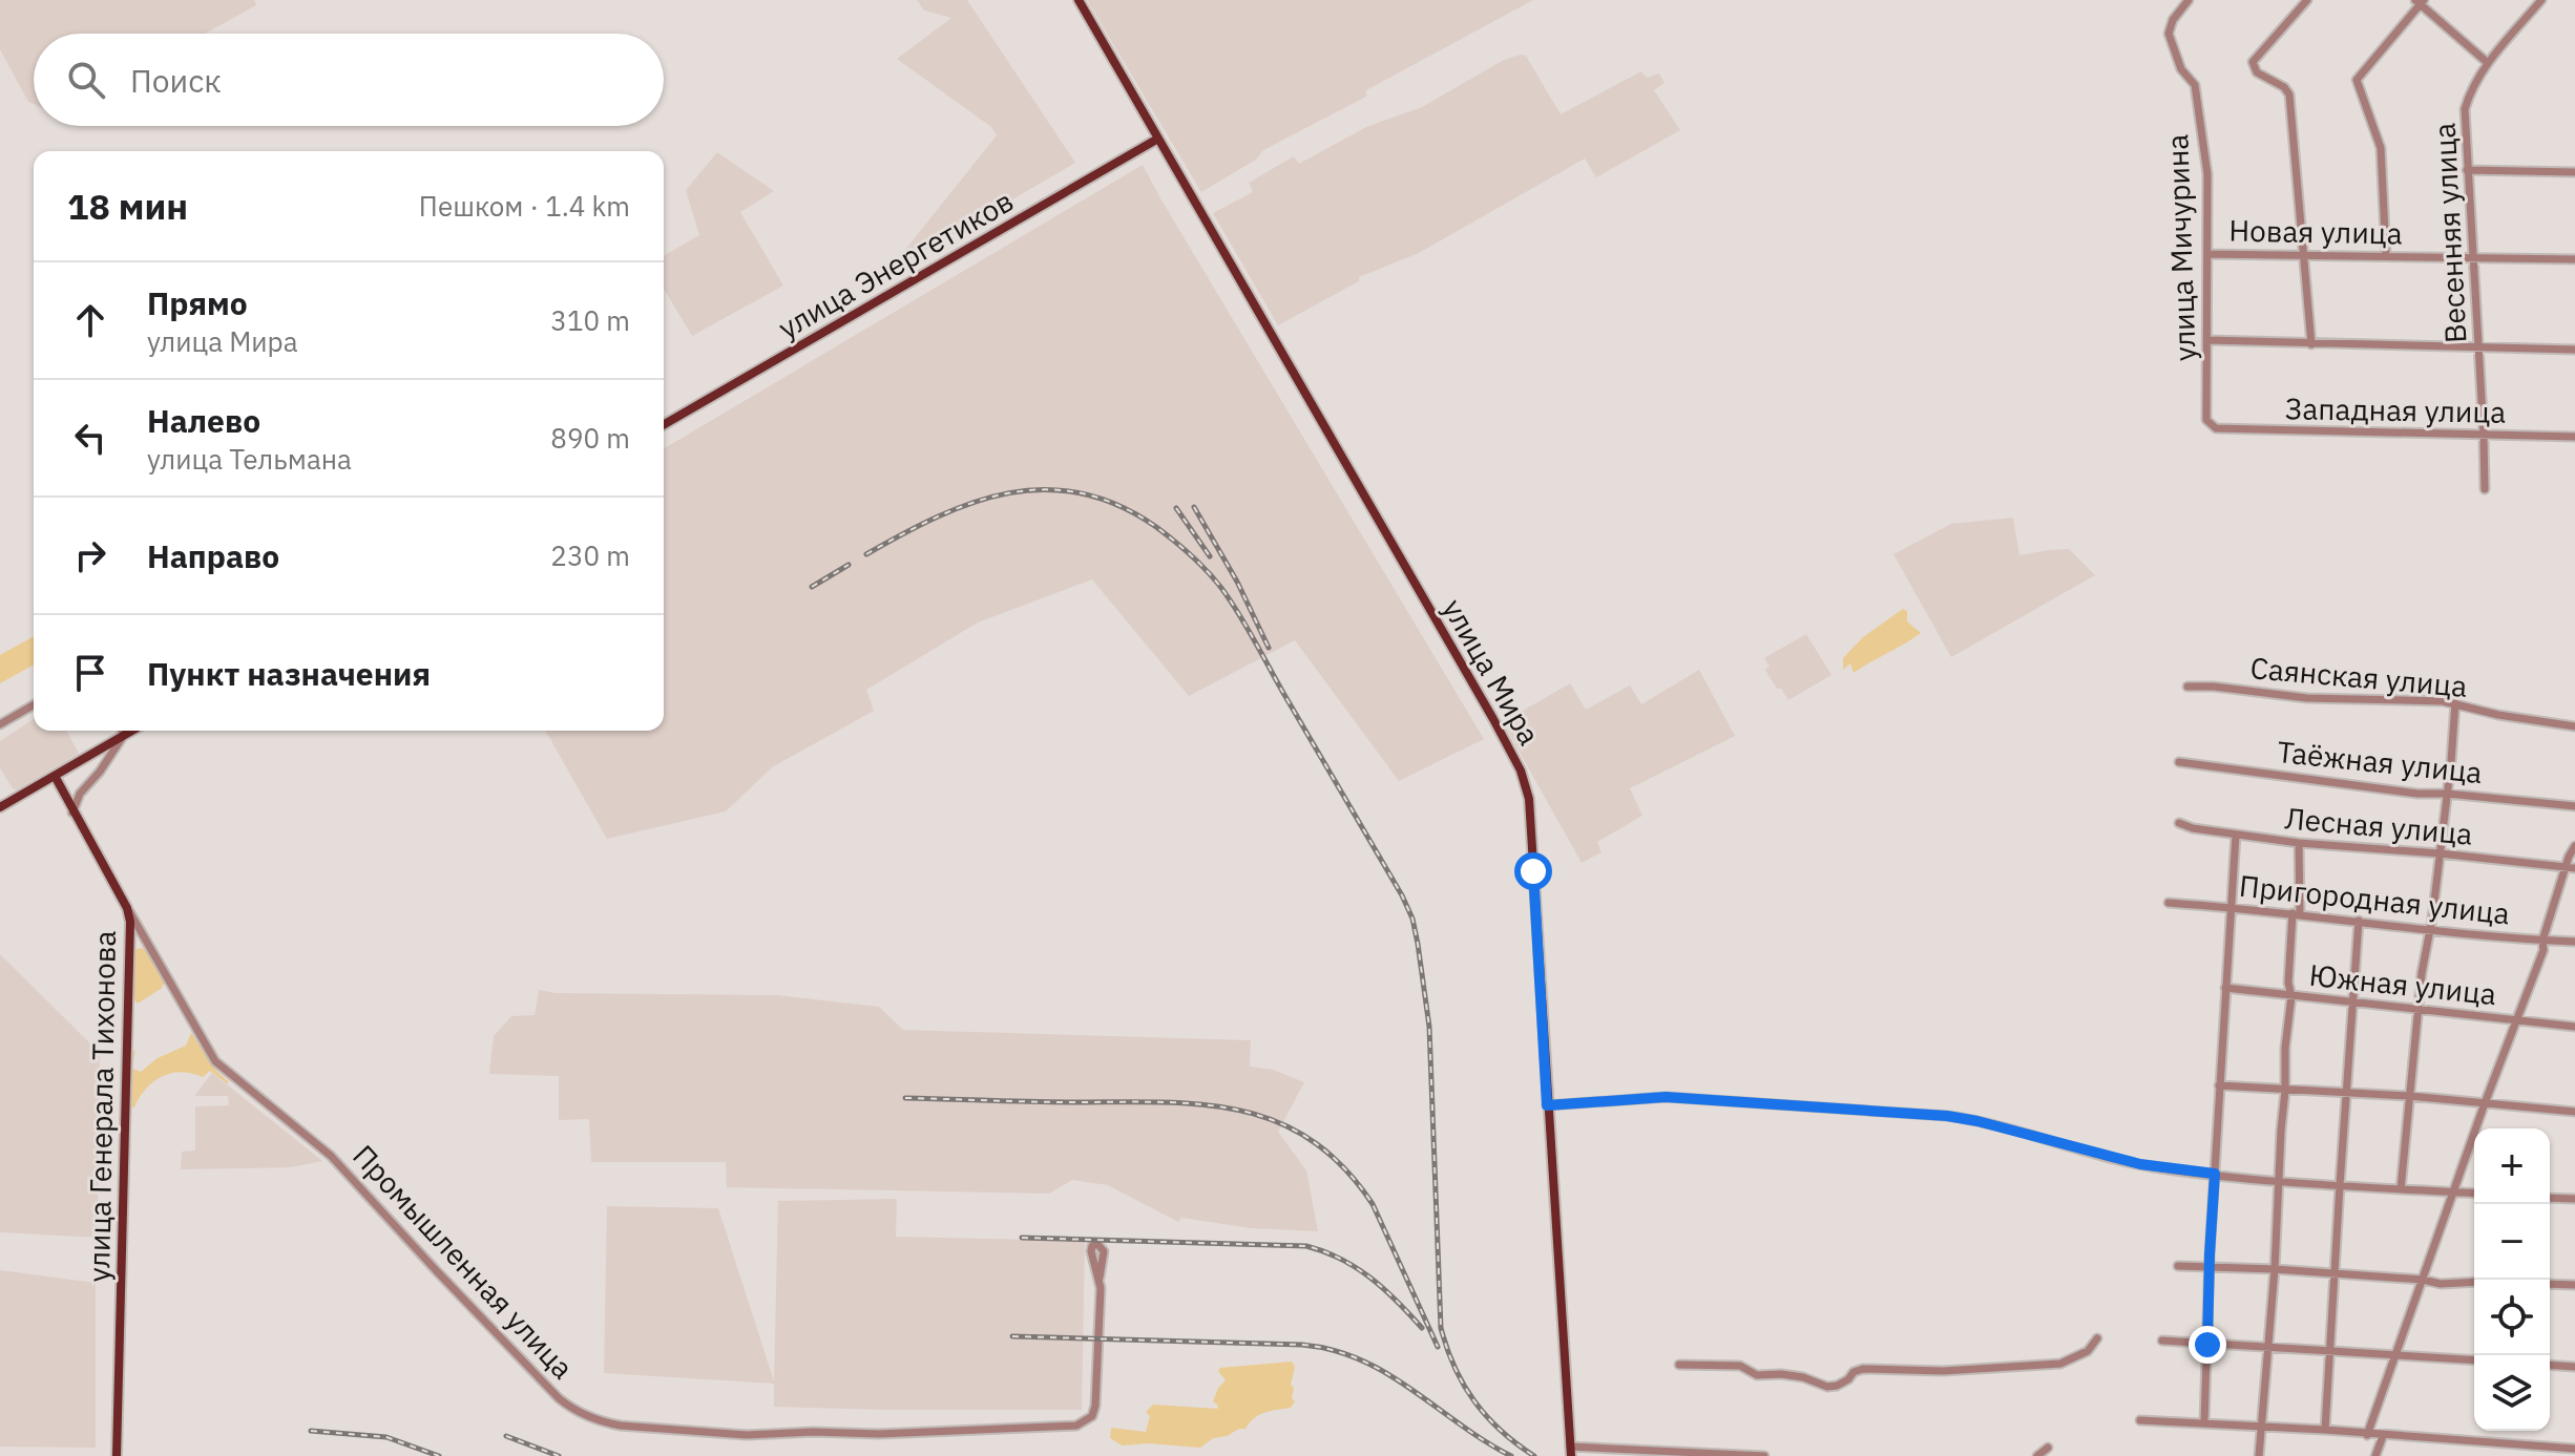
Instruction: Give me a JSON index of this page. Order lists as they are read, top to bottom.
{
  "streets": {
    "main road": ["улица Энергетиков", "улица Мира", "улица Генерала Тихонова"],
    "street": [
      "Новая улица",
      "Весенняя улица",
      "улица Мичурина",
      "Западная улица",
      "Саянская улица",
      "Таёжная улица",
      "Лесная улица",
      "Пригородная улица",
      "Южная улица",
      "Промышленная улица"
    ]
  },
  "crossings": [
    ["Новая улица", "Весенняя улица"],
    ["Новая улица", "улица Мичурина"],
    ["Весенняя улица", "Западная улица"],
    ["улица Мичурина", "Западная улица"],
    ["улица Энергетиков", "улица Мира"],
    ["улица Генерала Тихонова", "Промышленная улица"]
  ],
  "page": {
    "search": "Поиск",
    "heading": ["18 мин", "Пешком · 1.4 km"],
    "list": [
      ["Прямо", "улица Мира", "310 m"],
      ["Налево", "улица Тельмана", "890 m"],
      ["Направо", "230 m"],
      "Пункт назначения"
    ],
    "map_buttons": ["+", "−"]
  }
}
